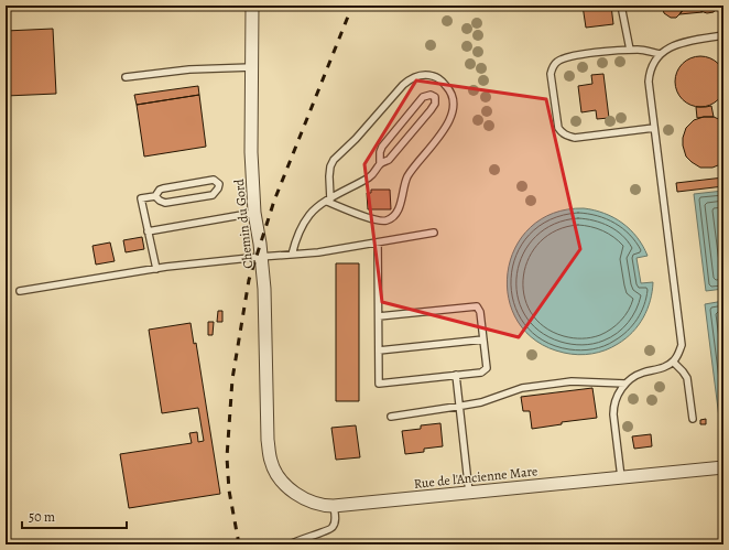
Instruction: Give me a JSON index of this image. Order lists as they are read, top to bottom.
{
  "streets": {
    "street": ["Chemin du Gord", "Rue de l'Ancienne Mare"]
  },
  "crossings": [
    ["Chemin du Gord", "Rue de l'Ancienne Mare"]
  ],
  "scale_bar": "50 m"
}
